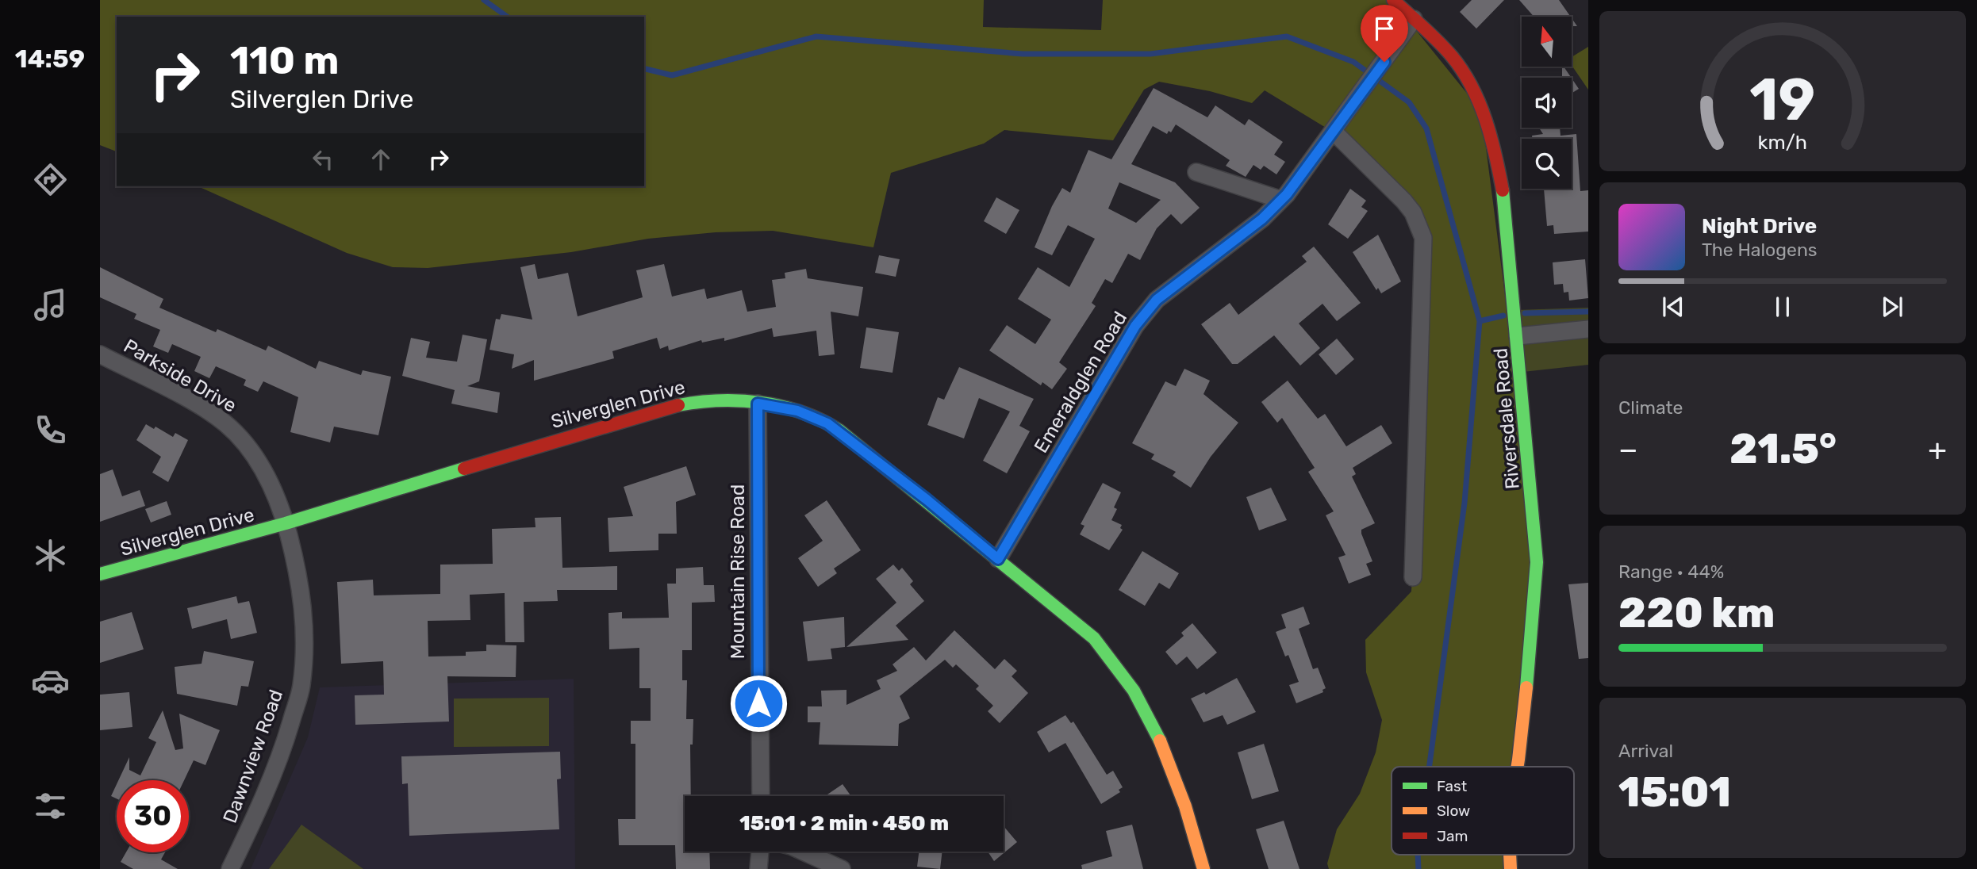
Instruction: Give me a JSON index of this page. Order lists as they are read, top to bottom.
{
  "streets": {
    "street": [
      "Parkside Drive",
      "Emeraldglen Road",
      "Silverglen Drive",
      "Riversdale Road",
      "Mountain Rise Road",
      "Dawnview Road"
    ]
  },
  "crossings": [
    ["Parkside Drive", "Silverglen Drive"],
    ["Parkside Drive", "Dawnview Road"],
    ["Emeraldglen Road", "Silverglen Drive"],
    ["Emeraldglen Road", "Riversdale Road"],
    ["Silverglen Drive", "Mountain Rise Road"],
    ["Silverglen Drive", "Dawnview Road"]
  ],
  "legend": ["Fast", "Slow", "Jam"],
  "north": "top",
  "page": {
    "tabs": "14:59",
    "turn": ["110 m", "Silverglen Drive"],
    "song": ["Night Drive", "The Halogens"],
    "tile": [
      "Climate",
      ["Range · 44%", "220 km"],
      ["Arrival", "15:01"]
    ],
    "heat": ["−", "21.5°", "+"],
    "limit": "30",
    "trip": "15:01 · 2 min · 450 m",
    "gauge": ["19", "km/h"]
  }
}
